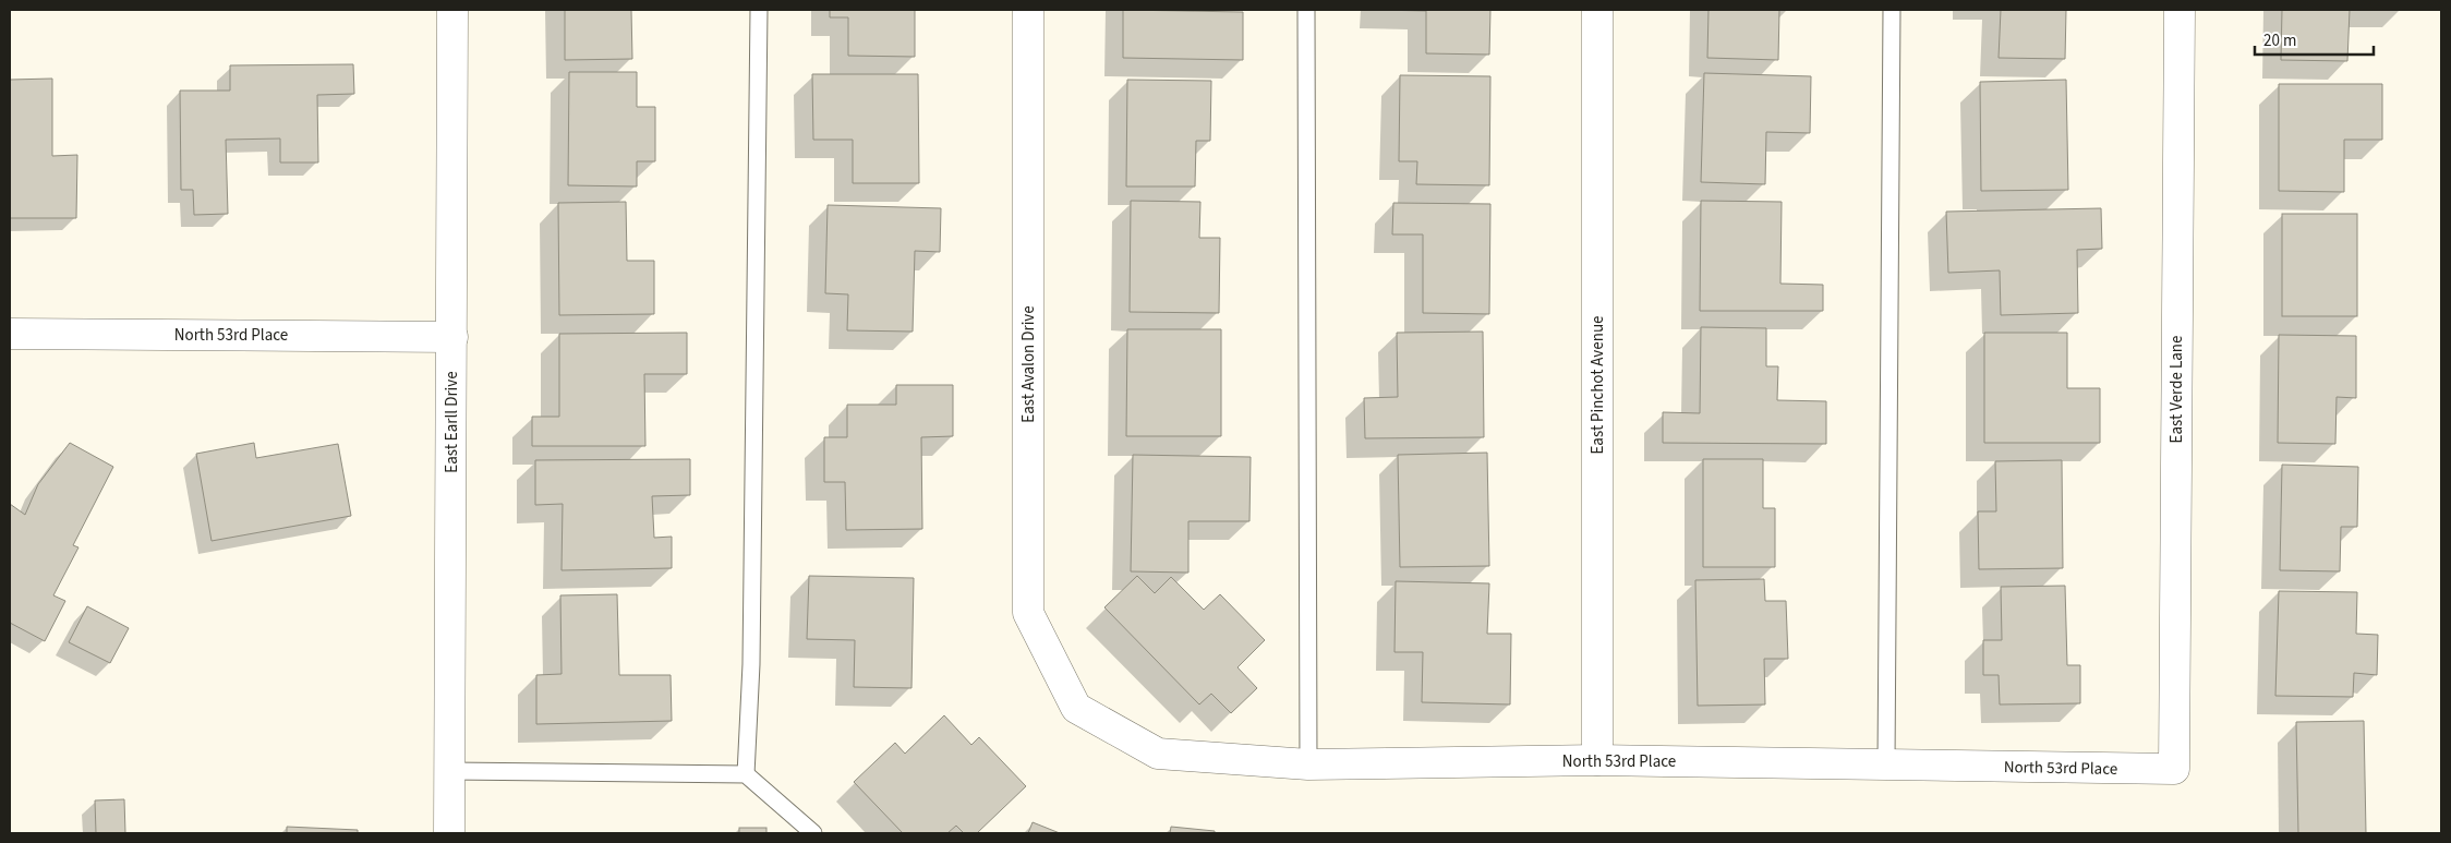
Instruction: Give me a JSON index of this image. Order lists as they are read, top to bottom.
{
  "streets": {
    "street": [
      "North 53rd Place",
      "East Avalon Drive",
      "East Pinchot Avenue",
      "East Verde Lane",
      "East Earll Drive"
    ]
  },
  "crossings": [
    ["North 53rd Place", "East Avalon Drive"],
    ["North 53rd Place", "East Pinchot Avenue"],
    ["North 53rd Place", "East Verde Lane"],
    ["North 53rd Place", "East Earll Drive"]
  ],
  "scale_bar": "20 m"
}
